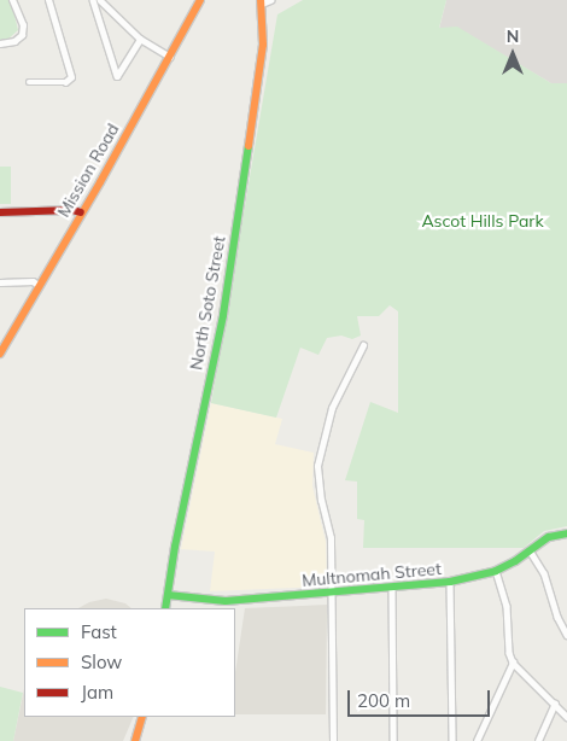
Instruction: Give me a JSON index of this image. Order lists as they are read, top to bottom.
{
  "streets": {
    "main road": ["Mission Road", "North Soto Street", "Multnomah Street"]
  },
  "crossings": [
    ["North Soto Street", "Multnomah Street"]
  ],
  "parks": ["Ascot Hills Park"],
  "legend": ["Fast", "Slow", "Jam"],
  "scale_bar": "200 m",
  "north": "top"
}
